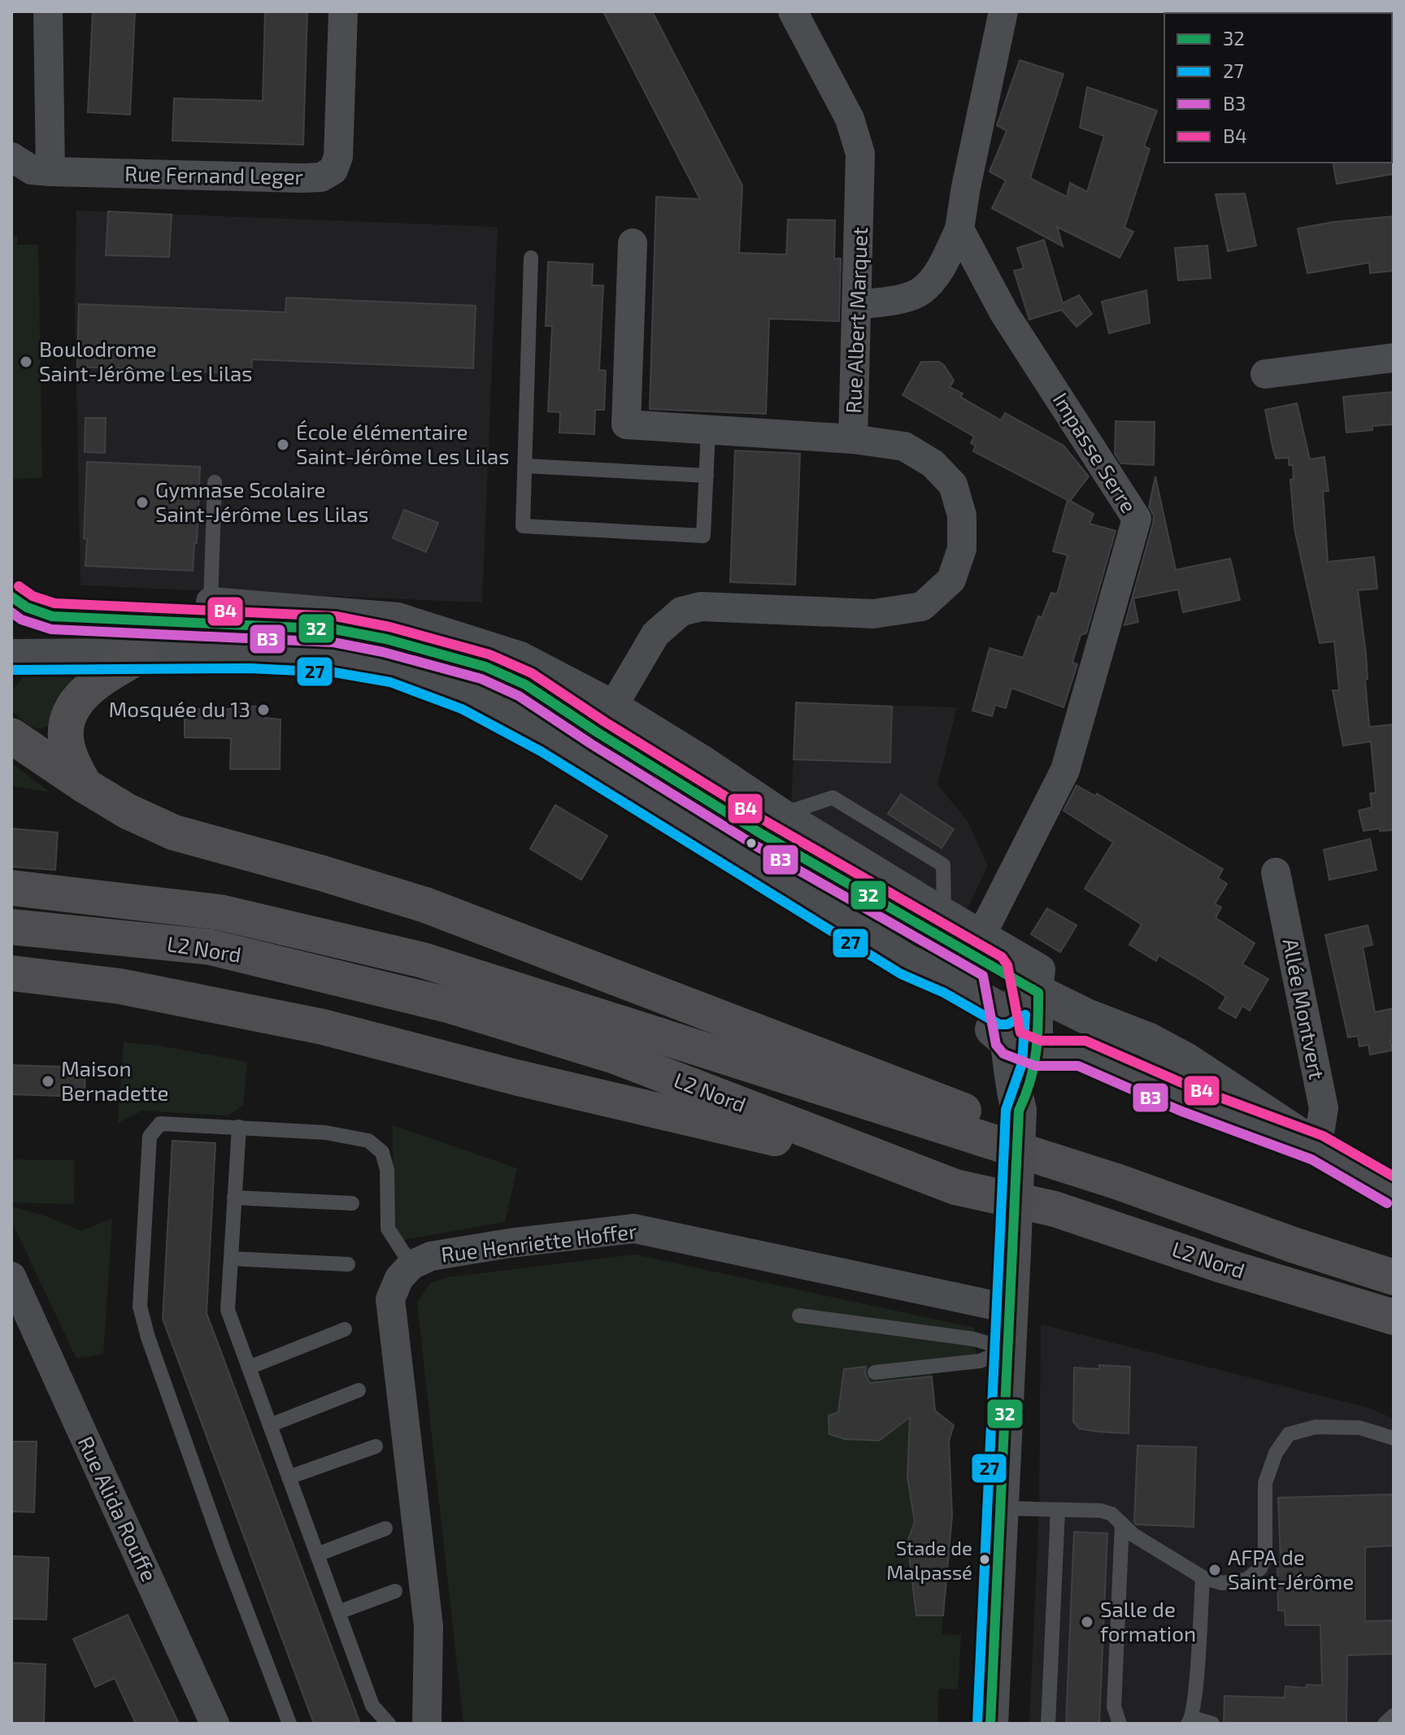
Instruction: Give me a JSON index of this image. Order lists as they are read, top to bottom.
{
  "streets": {
    "highway": ["L2 Nord"],
    "street": [
      "Rue Fernand Leger",
      "Rue Albert Marquet",
      "Impasse Serre",
      "Allée Montvert",
      "Rue Henriette Hoffer",
      "Rue Alida Rouffe"
    ]
  },
  "places": [
    "Boulodrome Saint-Jérôme Les Lilas",
    "École élémentaire Saint-Jérôme Les Lilas",
    "Gymnase Scolaire Saint-Jérôme Les Lilas",
    "Mosquée du 13",
    "Maison Bernadette",
    "Stade de Malpassé",
    "AFPA de Saint-Jérôme",
    "Salle de formation"
  ],
  "lines": [
    "transit line B4",
    "transit line 32",
    "transit line B3",
    "transit line 27"
  ],
  "legend": [
    "32",
    "27",
    "B3",
    "B4"
  ]
}
